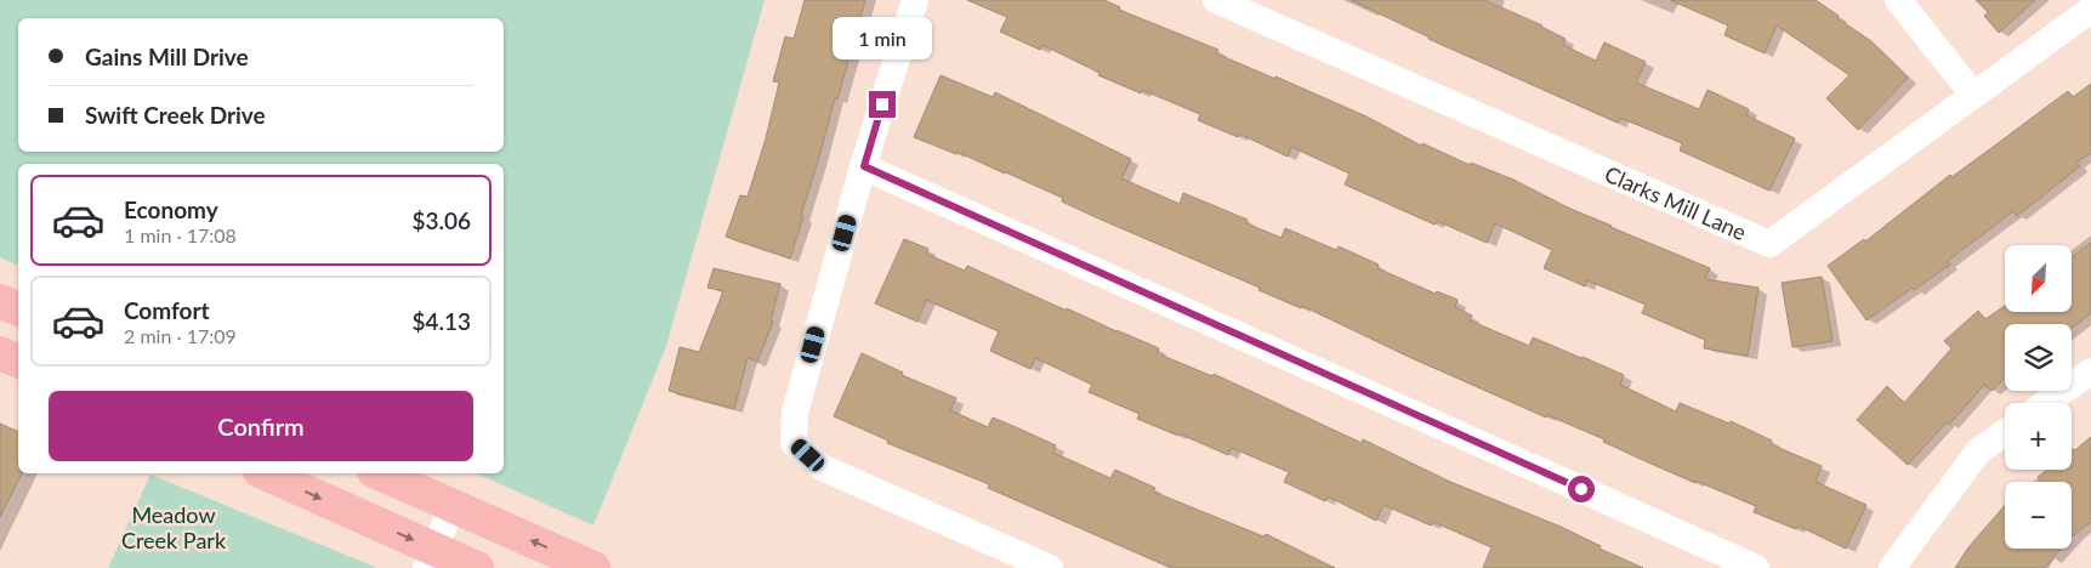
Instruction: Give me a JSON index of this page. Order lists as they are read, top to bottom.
{
  "streets": {
    "street": ["Clarks Mill Lane"]
  },
  "parks": ["Meadow Creek Park"],
  "north": "bottom left",
  "page": {
    "bubble": "1 min",
    "banner": ["Gains Mill Drive", "Swift Creek Drive"],
    "list": [
      {
        "name": "Economy",
        "note": "1 min · 17:08",
        "value": "$3.06"
      },
      {
        "name": "Comfort",
        "note": "2 min · 17:09",
        "value": "$4.13"
      }
    ],
    "map_buttons": ["+", "−"],
    "buttons": "Confirm"
  }
}
